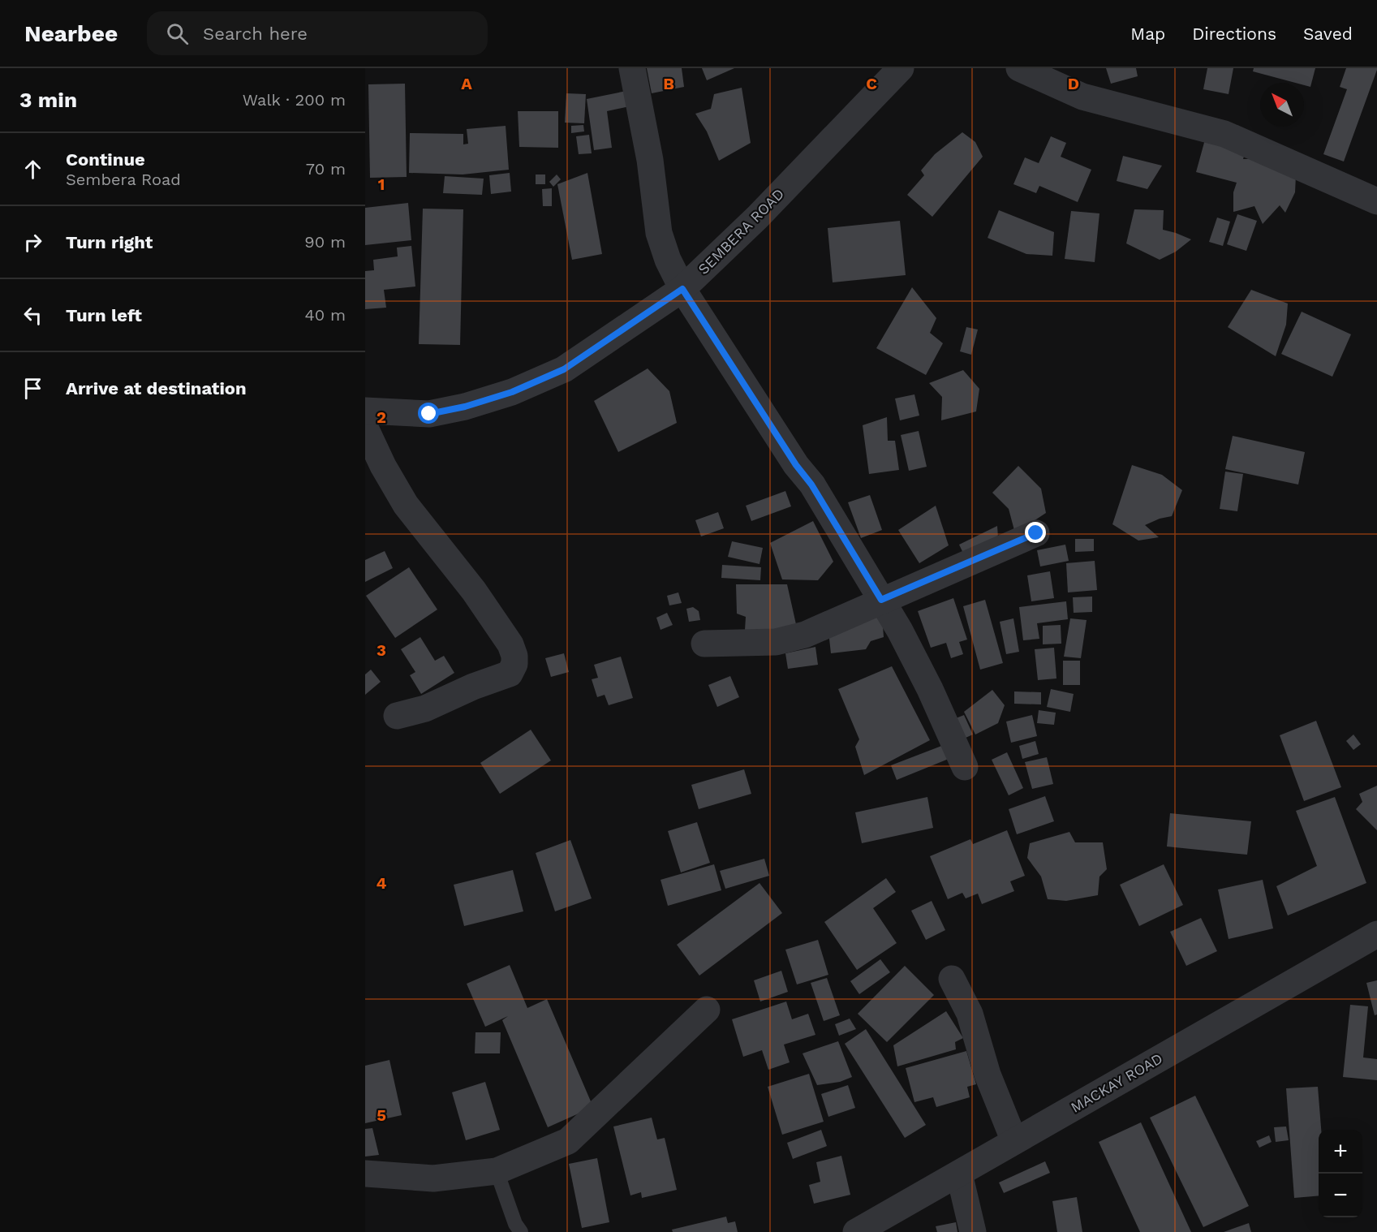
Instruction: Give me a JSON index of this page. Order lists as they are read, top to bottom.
{
  "streets": {
    "street": ["SEMBERA ROAD", "MACKAY ROAD"]
  },
  "north": "top left",
  "page": {
    "header": "Nearbee",
    "search": "Search here",
    "nav": ["Map", "Directions", "Saved"],
    "heading": ["3 min", "Walk · 200 m"],
    "list": [
      ["Continue", "Sembera Road", "70 m"],
      ["Turn right", "90 m"],
      ["Turn left", "40 m"],
      "Arrive at destination"
    ],
    "map_buttons": ["+", "−"]
  },
  "grid": {
    "columns": [
      "A",
      "B",
      "C",
      "D"
    ],
    "rows": [
      "1",
      "2",
      "3",
      "4",
      "5"
    ]
  }
}
